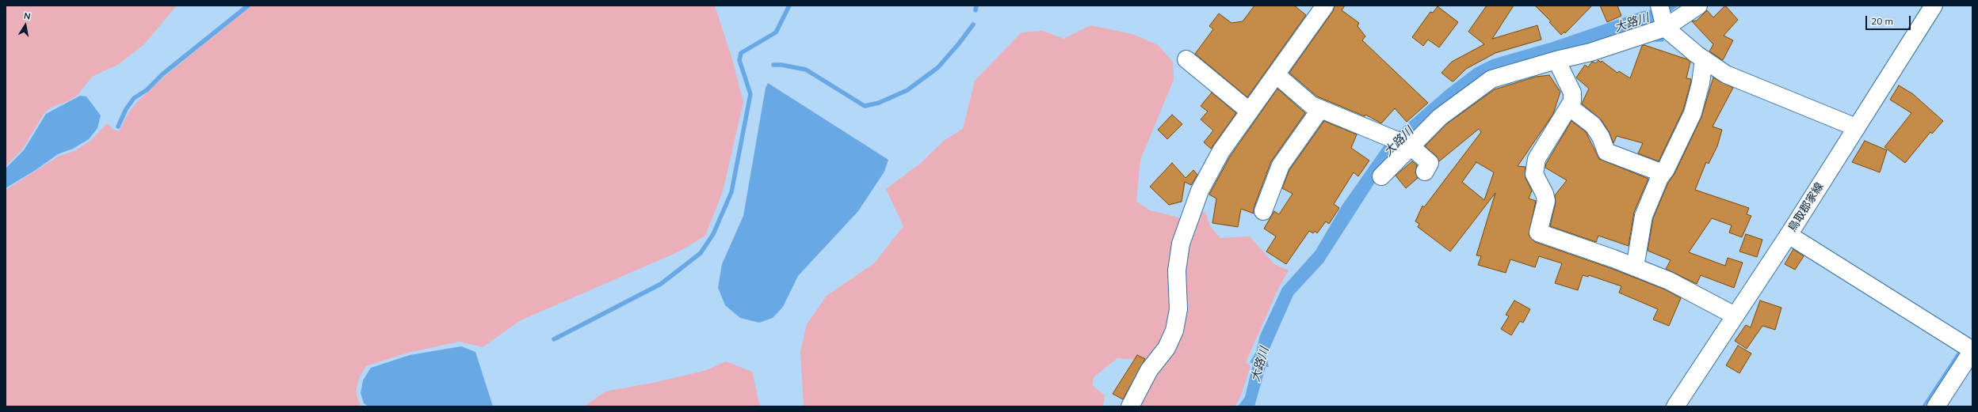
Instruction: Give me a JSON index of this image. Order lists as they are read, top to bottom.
{
  "streets": {
    "street": ["鳥取郡家線"]
  },
  "water": ["大路川"],
  "scale_bar": "20 m",
  "north": "top"
}
